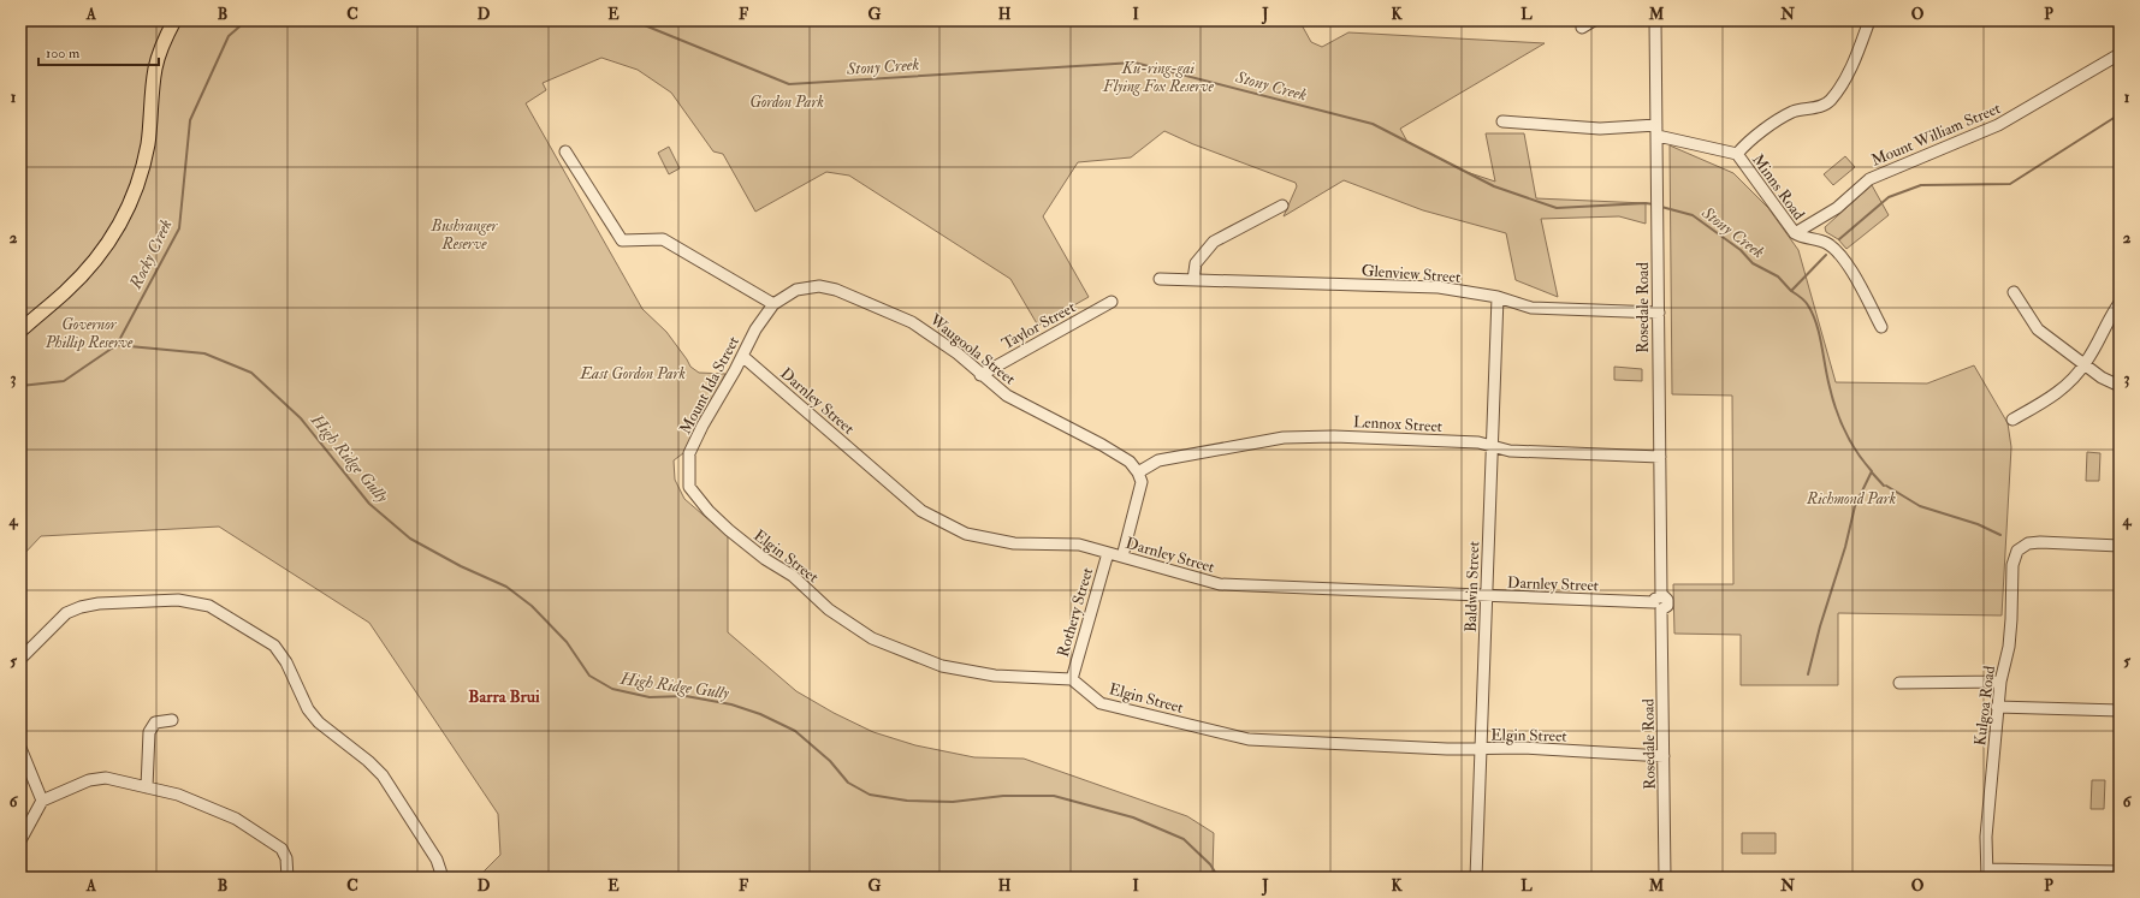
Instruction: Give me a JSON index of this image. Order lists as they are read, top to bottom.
{
  "streets": {
    "street": [
      "Mount William Street",
      "Minns Road",
      "Glenview Street",
      "Rosedale Road",
      "Taylor Street",
      "Waugoola Street",
      "Mount Ida Street",
      "Darnley Street",
      "Lennox Street",
      "Elgin Street",
      "Baldwin Street",
      "Rothery Street",
      "Kulgoa Road"
    ]
  },
  "crossings": [
    ["Mount William Street", "Minns Road"],
    ["Minns Road", "Rosedale Road"],
    ["Glenview Street", "Rosedale Road"],
    ["Glenview Street", "Baldwin Street"],
    ["Rosedale Road", "Darnley Street"],
    ["Rosedale Road", "Lennox Street"],
    ["Rosedale Road", "Elgin Street"],
    ["Taylor Street", "Waugoola Street"],
    ["Waugoola Street", "Mount Ida Street"],
    ["Waugoola Street", "Lennox Street"],
    ["Mount Ida Street", "Darnley Street"],
    ["Mount Ida Street", "Elgin Street"],
    ["Darnley Street", "Baldwin Street"],
    ["Darnley Street", "Rothery Street"],
    ["Lennox Street", "Baldwin Street"],
    ["Elgin Street", "Baldwin Street"],
    ["Elgin Street", "Rothery Street"]
  ],
  "districts": ["Barra Brui"],
  "water": ["Stony Creek", "Rocky Creek", "High Ridge Gully"],
  "parks": [
    "Ku-ring-gai Flying Fox Reserve",
    "Gordon Park",
    "Bushranger Reserve",
    "Governor Phillip Reserve",
    "East Gordon Park",
    "Richmond Park"
  ],
  "scale_bar": "100 m",
  "grid": {
    "columns": [
      "A",
      "B",
      "C",
      "D",
      "E",
      "F",
      "G",
      "H",
      "I",
      "J",
      "K",
      "L",
      "M",
      "N",
      "O",
      "P"
    ],
    "rows": [
      "1",
      "2",
      "3",
      "4",
      "5",
      "6"
    ]
  }
}
